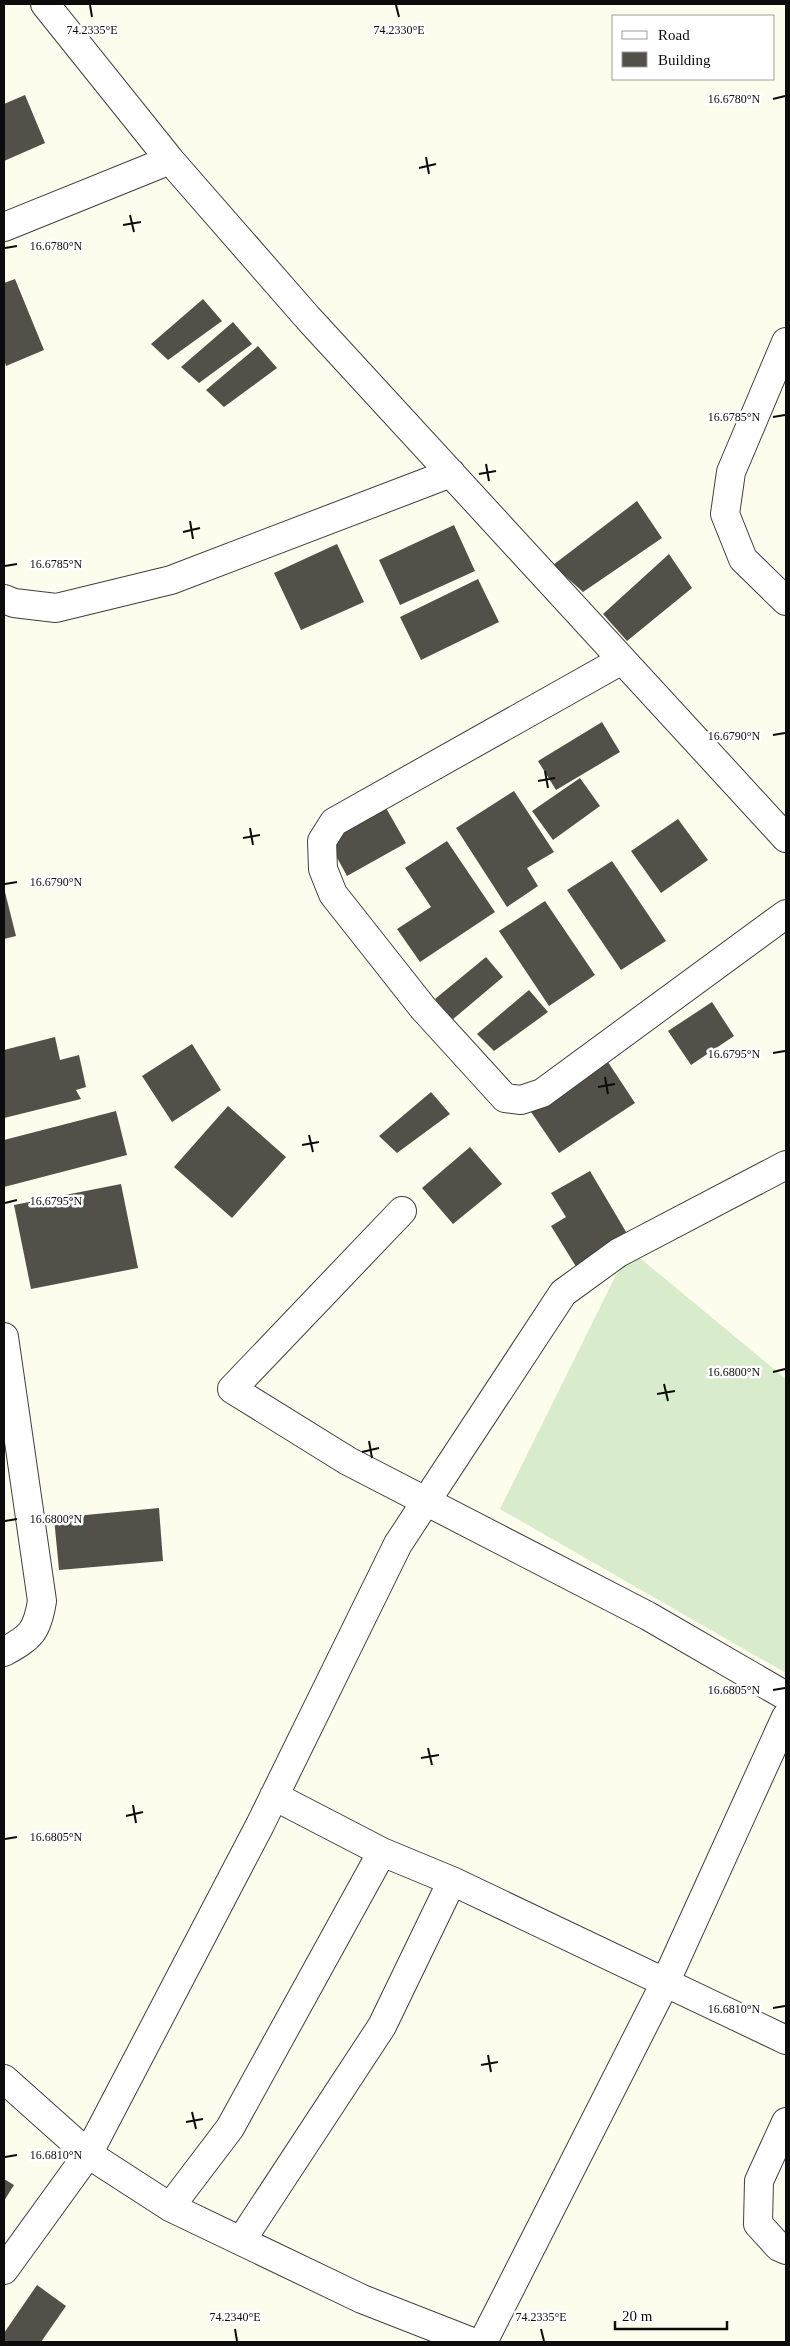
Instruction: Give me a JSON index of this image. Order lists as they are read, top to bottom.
{
  "legend": ["Road", "Building"],
  "scale_bar": "20 m",
  "coordinates": [
    "74.2335°E",
    "74.2330°E",
    "16.6780°N",
    "16.6785°N",
    "16.6790°N",
    "16.6795°N",
    "16.6800°N",
    "16.6805°N",
    "16.6810°N",
    "74.2340°E"
  ]
}
